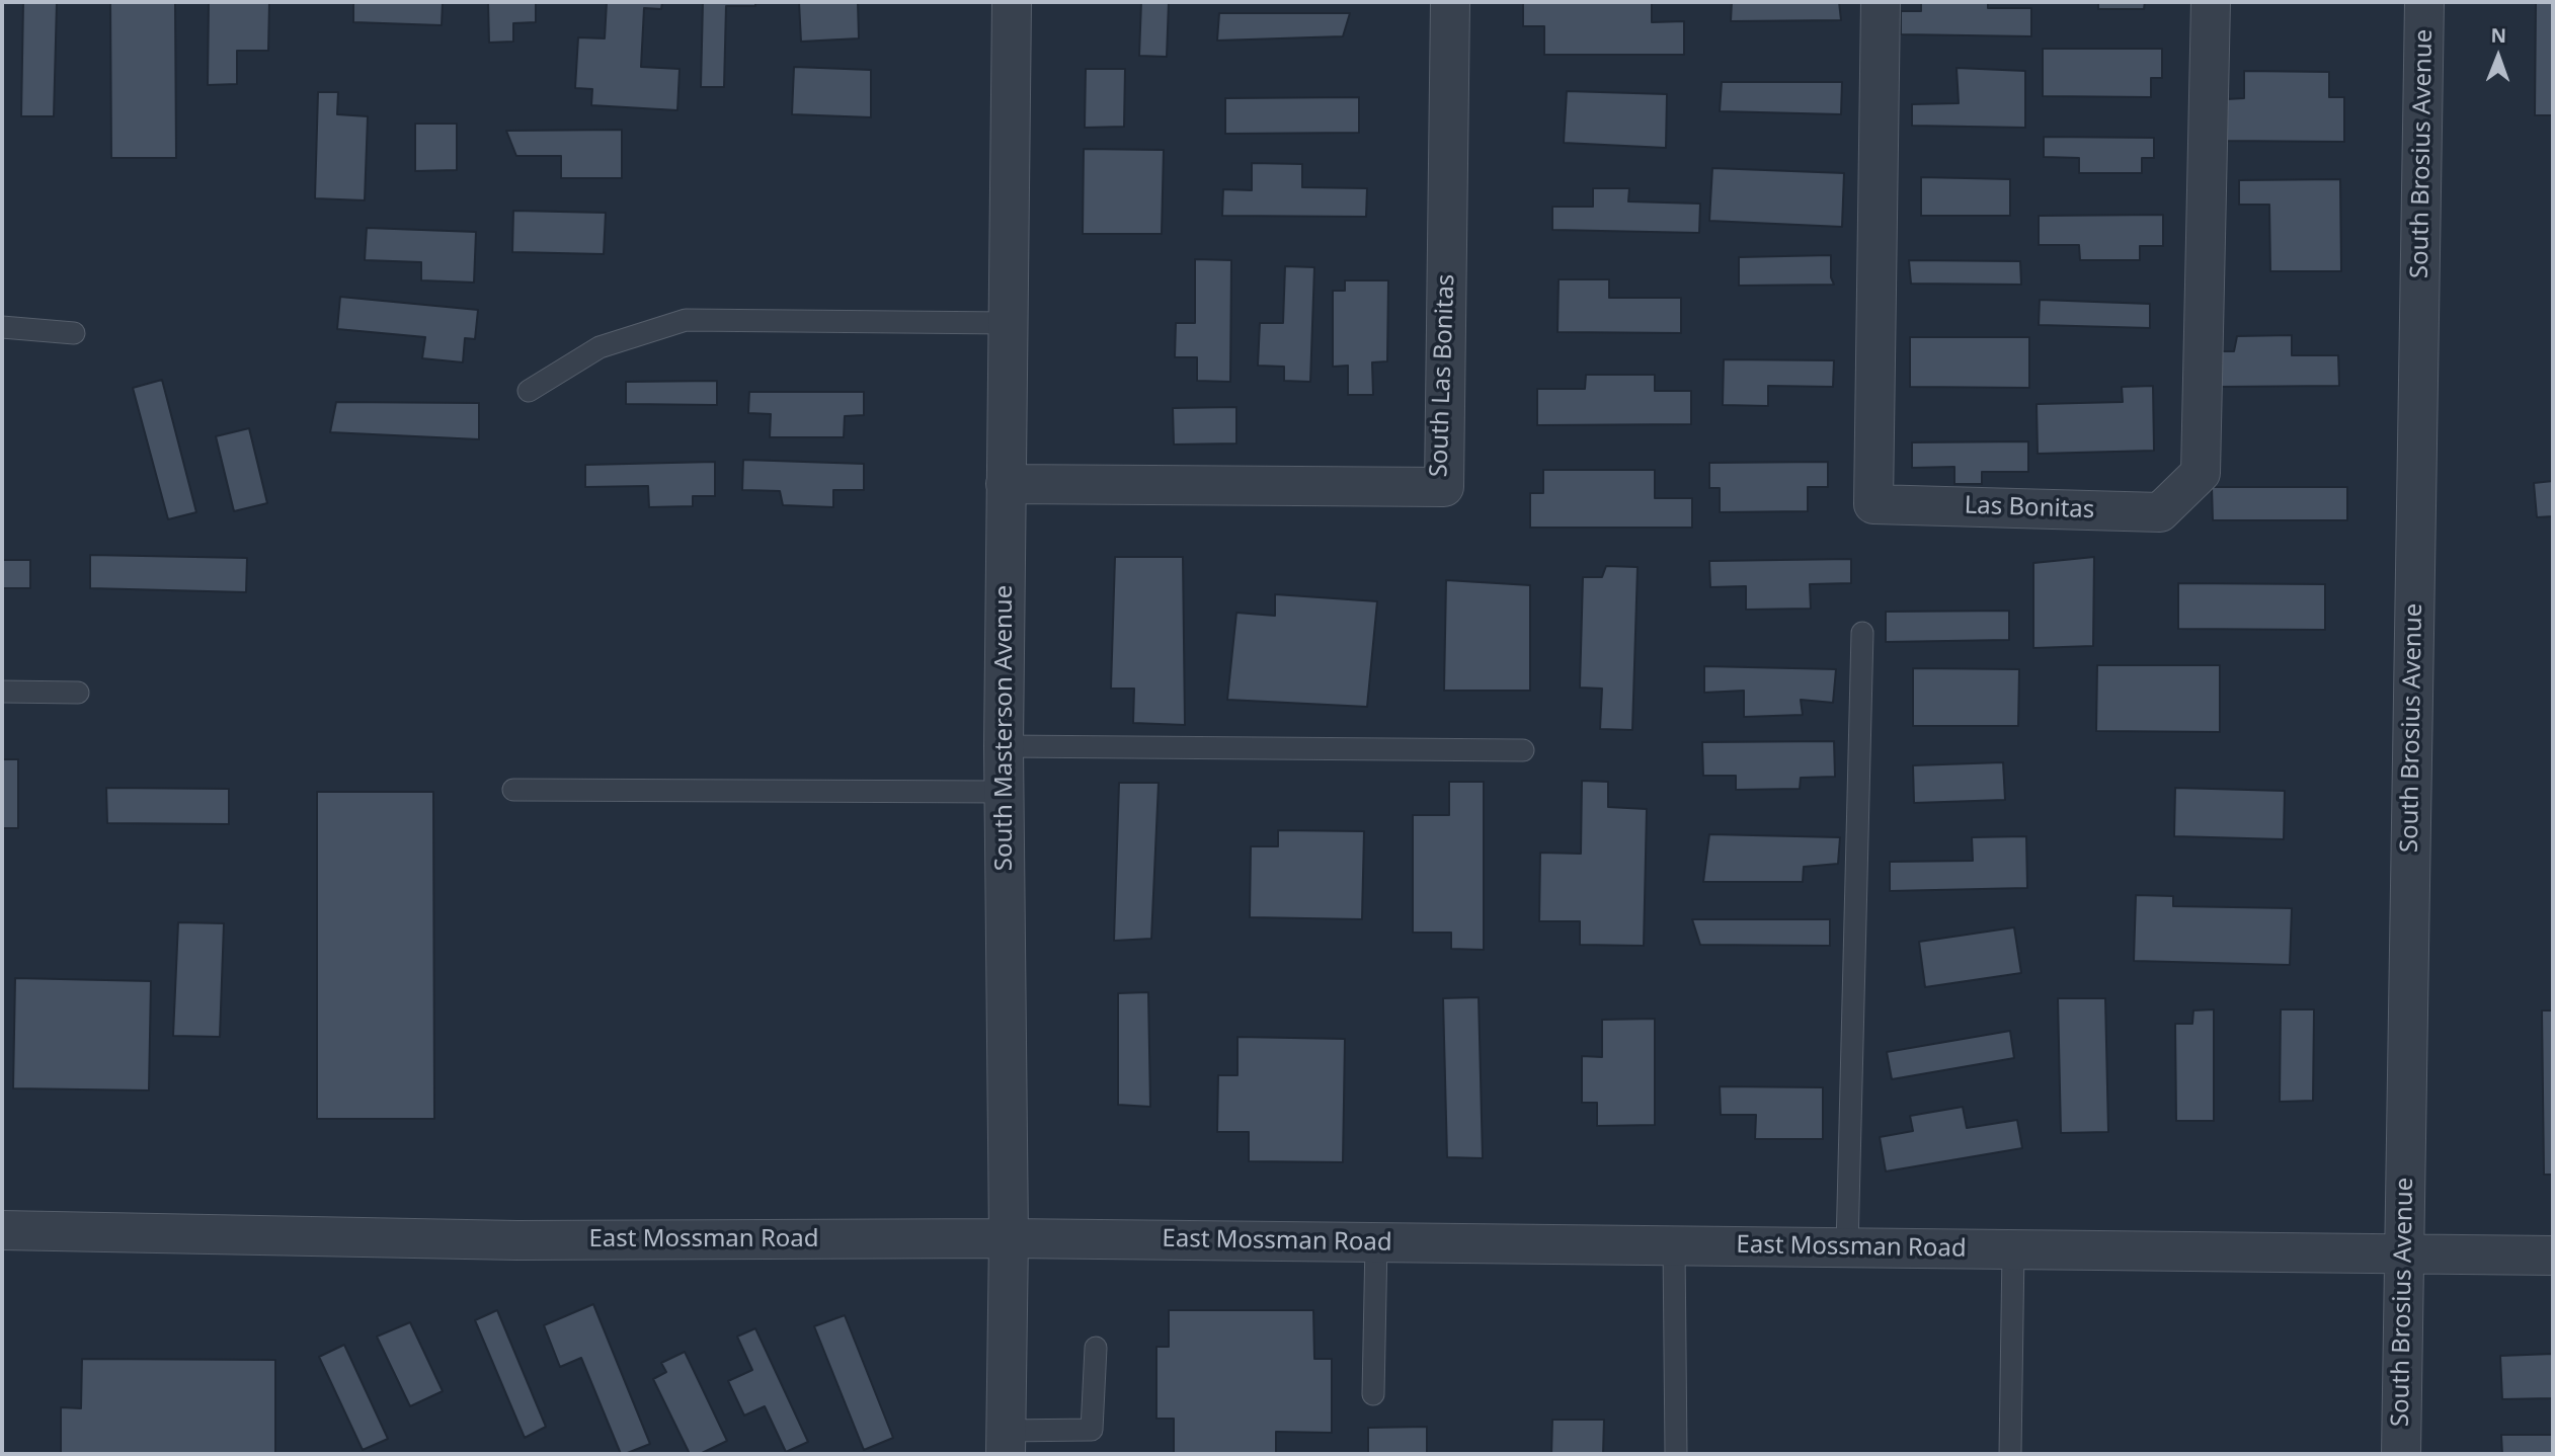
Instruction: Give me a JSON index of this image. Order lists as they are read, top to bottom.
{
  "streets": {
    "street": [
      "South Brosius Avenue",
      "South Las Bonitas",
      "Las Bonitas",
      "South Masterson Avenue",
      "East Mossman Road"
    ]
  },
  "crossings": [
    ["South Brosius Avenue", "East Mossman Road"],
    ["South Las Bonitas", "South Masterson Avenue"],
    ["South Masterson Avenue", "East Mossman Road"]
  ],
  "north": "top"
}
